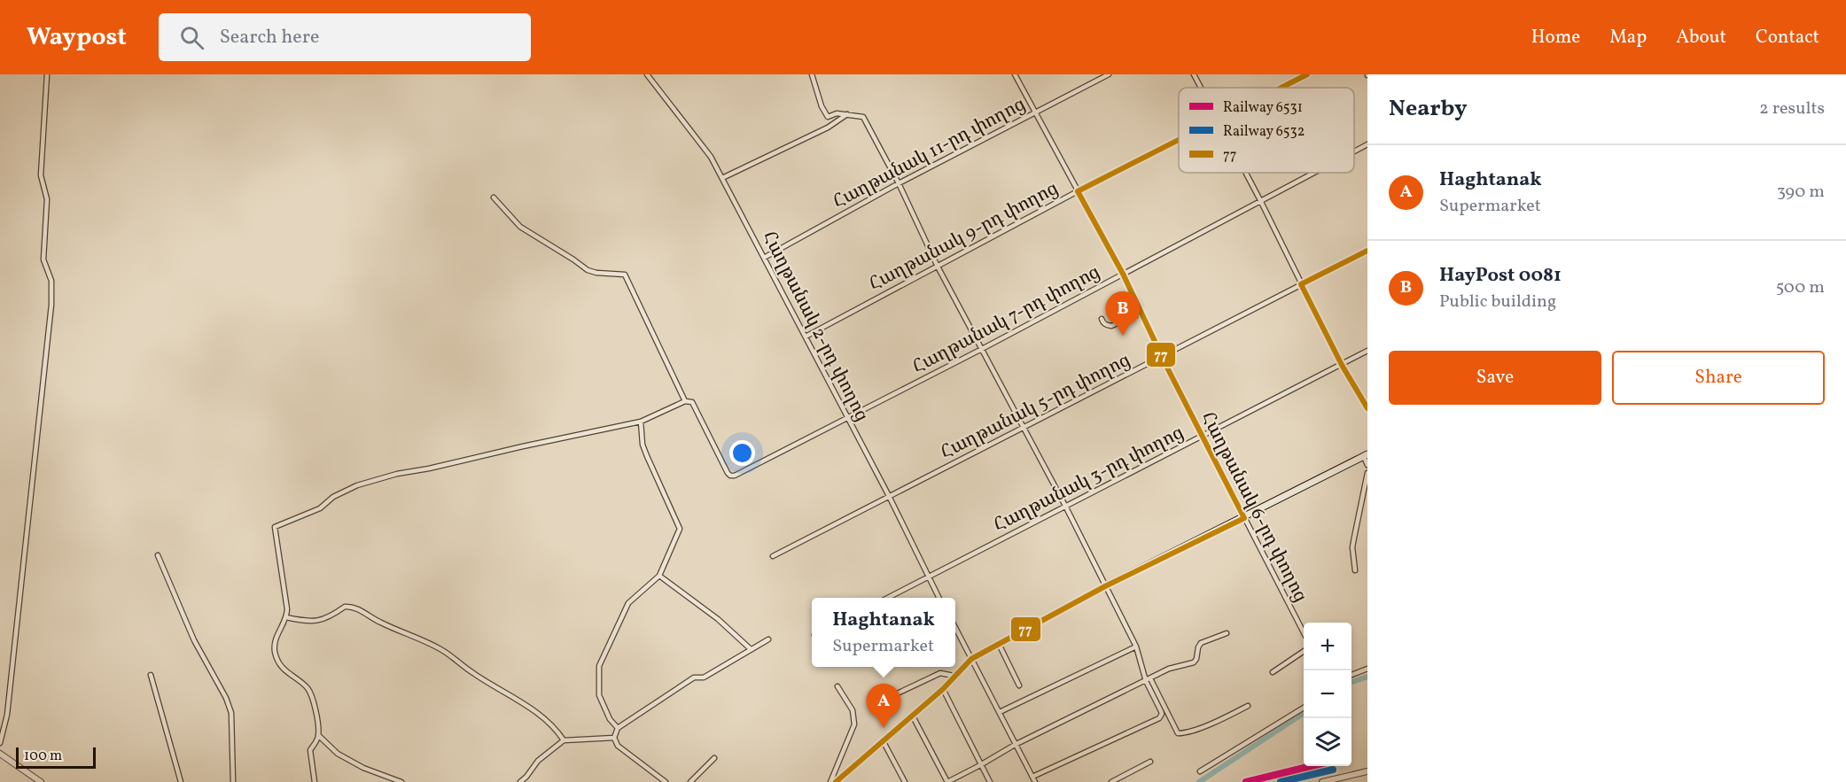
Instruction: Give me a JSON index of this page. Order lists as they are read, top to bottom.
{
  "streets": {
    "street": [
      "Հաղթանակ 11-րդ փողոց",
      "Հաղթանակ 9-րդ փողոց",
      "Հաղթանակ 7-րդ փողոց",
      "Հաղթանակ 2-րդ փողոց",
      "Հաղթանակ 5-րդ փողոց",
      "Հաղթանակ 3-րդ փողոց",
      "Հաղթանակ 6-րդ փողոց"
    ]
  },
  "crossings": [
    ["Հաղթանակ 11-րդ փողոց", "Հաղթանակ 2-րդ փողոց"],
    ["Հաղթանակ 11-րդ փողոց", "Հաղթանակ 6-րդ փողոց"],
    ["Հաղթանակ 9-րդ փողոց", "Հաղթանակ 2-րդ փողոց"],
    ["Հաղթանակ 9-րդ փողոց", "Հաղթանակ 6-րդ փողոց"],
    ["Հաղթանակ 7-րդ փողոց", "Հաղթանակ 2-րդ փողոց"],
    ["Հաղթանակ 7-րդ փողոց", "Հաղթանակ 6-րդ փողոց"],
    ["Հաղթանակ 2-րդ փողոց", "Հաղթանակ 5-րդ փողոց"],
    ["Հաղթանակ 2-րդ փողոց", "Հաղթանակ 3-րդ փողոց"],
    ["Հաղթանակ 5-րդ փողոց", "Հաղթանակ 6-րդ փողոց"],
    ["Հաղթանակ 3-րդ փողոց", "Հաղթանակ 6-րդ փողոց"]
  ],
  "lines": ["transit line 77", "rail line 6531", "rail line 6532"],
  "legend": ["Railway 6531", "Railway 6532", "77"],
  "scale_bar": "100 m",
  "page": {
    "header": "Waypost",
    "search": "Search here",
    "nav": [
      "Home",
      "Map",
      "About",
      "Contact"
    ],
    "heading": ["Nearby", "2 results"],
    "list": [
      {
        "mark": "A",
        "name": "Haghtanak",
        "note": "Supermarket",
        "value": "390 m"
      },
      {
        "mark": "B",
        "name": "HayPost 0081",
        "note": "Public building",
        "value": "500 m"
      }
    ],
    "pins": ["B", "A"],
    "buttons": ["Save", "Share"],
    "popup": ["Haghtanak", "Supermarket"],
    "map_buttons": ["+", "−"],
    "scale": "100 m"
  }
}
